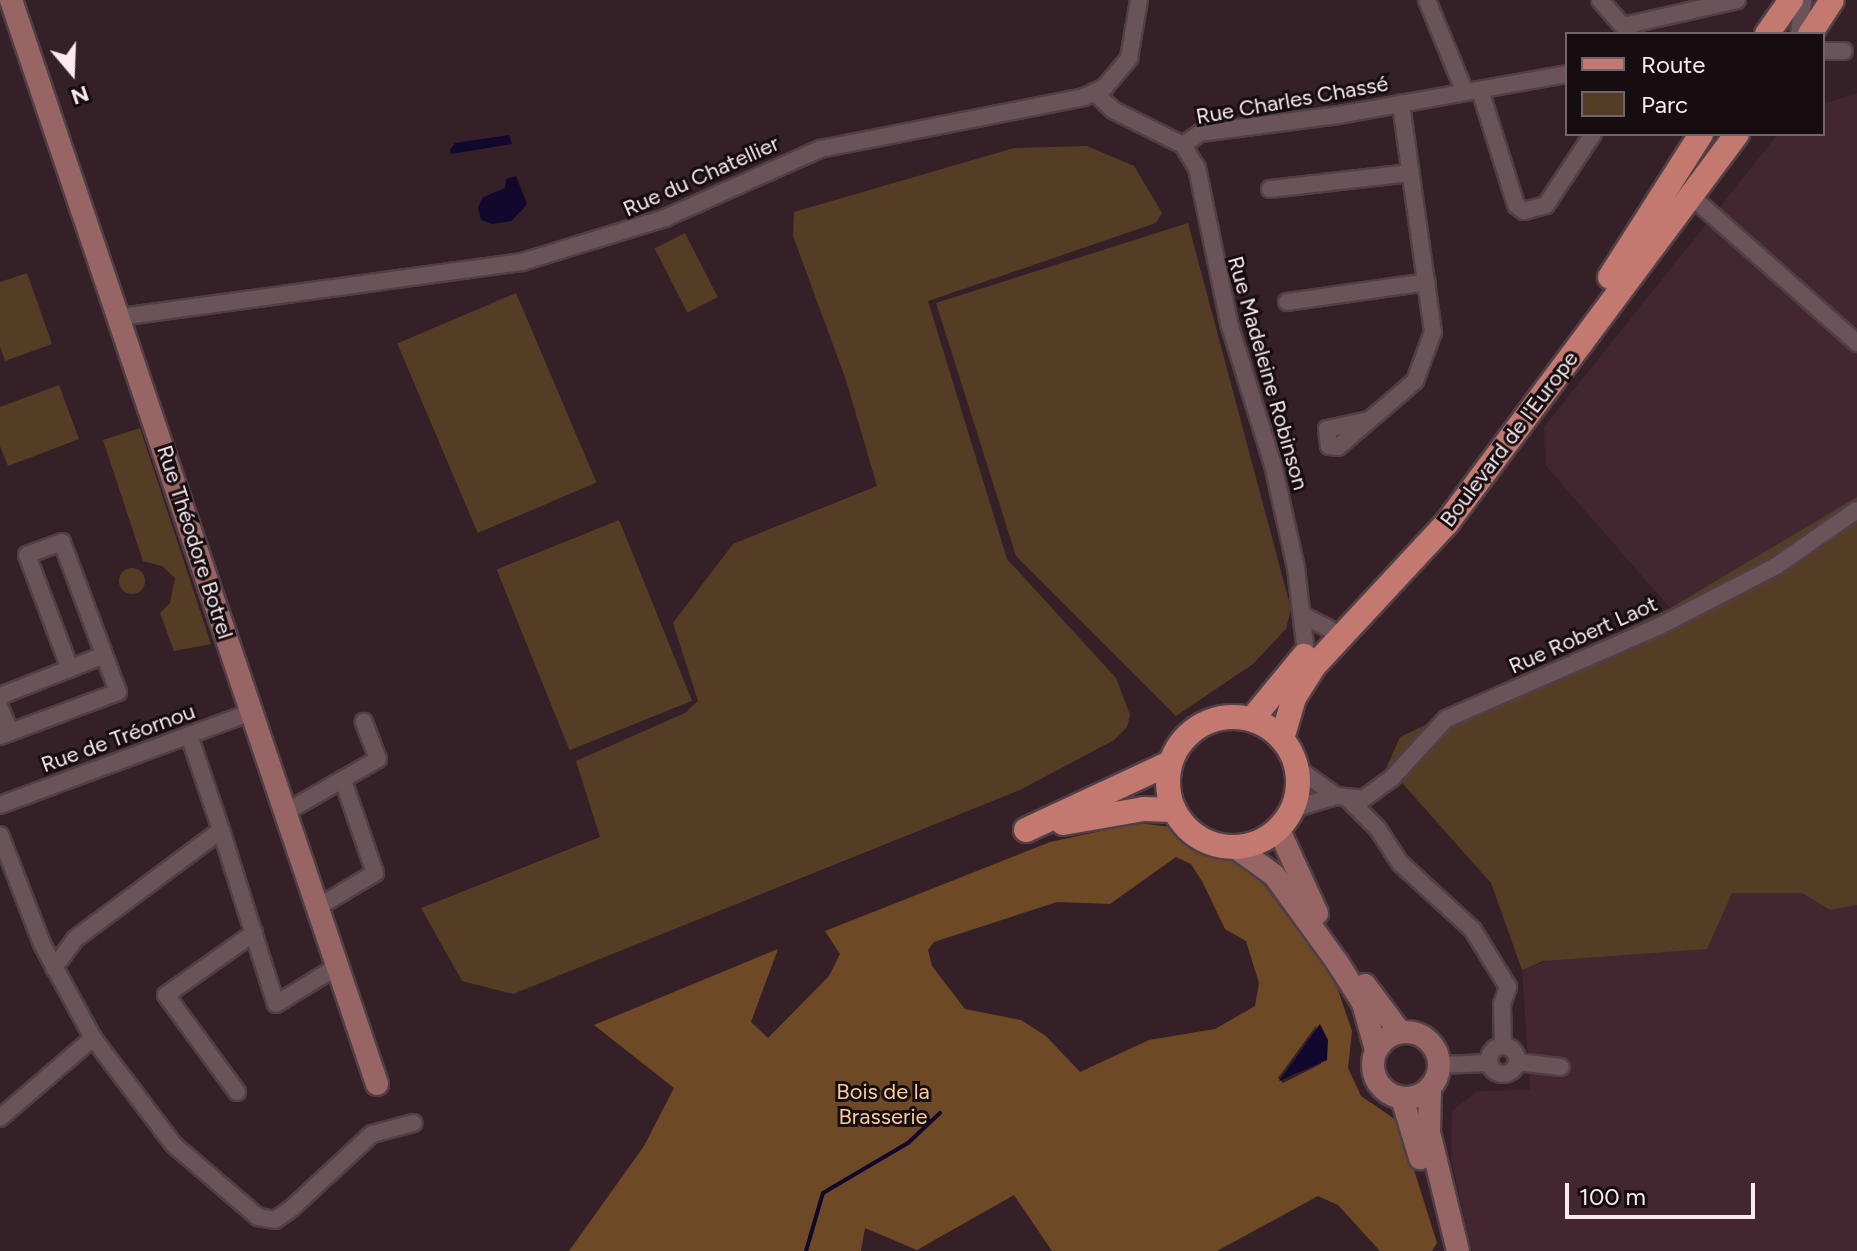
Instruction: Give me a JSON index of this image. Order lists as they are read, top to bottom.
{
  "streets": {
    "main road": ["Boulevard de l'Europe"],
    "street": [
      "Rue Charles Chassé",
      "Rue du Chatellier",
      "Rue Madeleine Robinson",
      "Rue Théodore Botrel",
      "Rue Robert Laot",
      "Rue de Tréornou"
    ]
  },
  "crossings": [
    ["Rue Charles Chassé", "Rue du Chatellier"],
    ["Rue Charles Chassé", "Rue Madeleine Robinson"],
    ["Rue du Chatellier", "Rue Théodore Botrel"],
    ["Rue Madeleine Robinson", "Boulevard de l'Europe"],
    ["Boulevard de l'Europe", "Rue Robert Laot"],
    ["Rue Théodore Botrel", "Rue de Tréornou"]
  ],
  "parks": ["Bois de la Brasserie"],
  "legend": ["Route", "Parc"],
  "scale_bar": "100 m",
  "north": "bottom"
}
